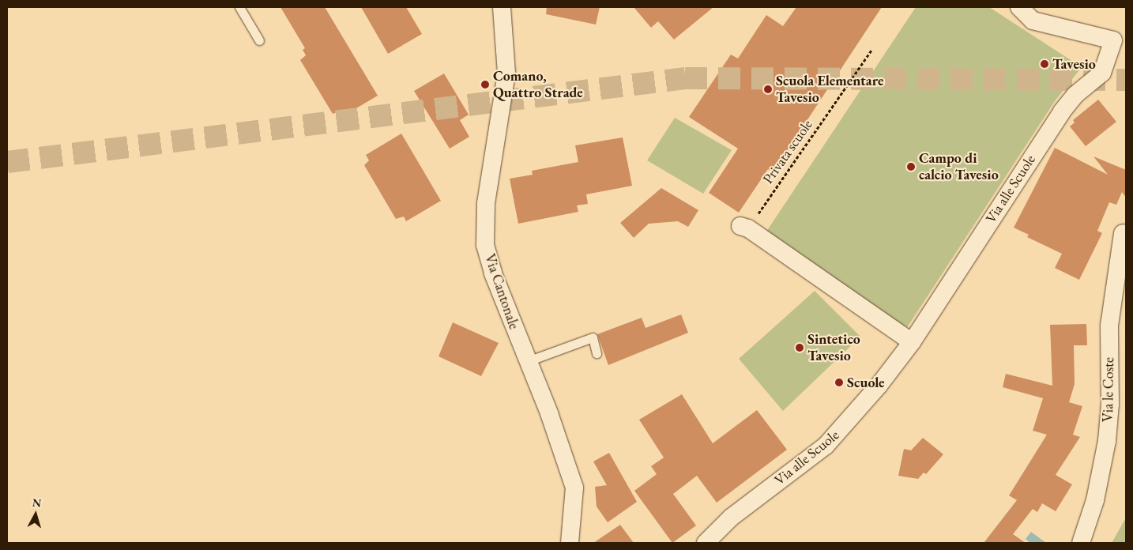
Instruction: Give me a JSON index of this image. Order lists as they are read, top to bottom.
{
  "streets": {
    "street": ["Via alle Scuole", "Via Cantonale", "Via le Coste"],
    "path": ["Privata scuole"]
  },
  "places": [
    "Tavesio",
    "Comano, Quattro Strade",
    "Scuola Elementare Tavesio",
    "Campo di calcio Tavesio",
    "Sintetico Tavesio",
    "Scuole"
  ],
  "north": "top"
}
